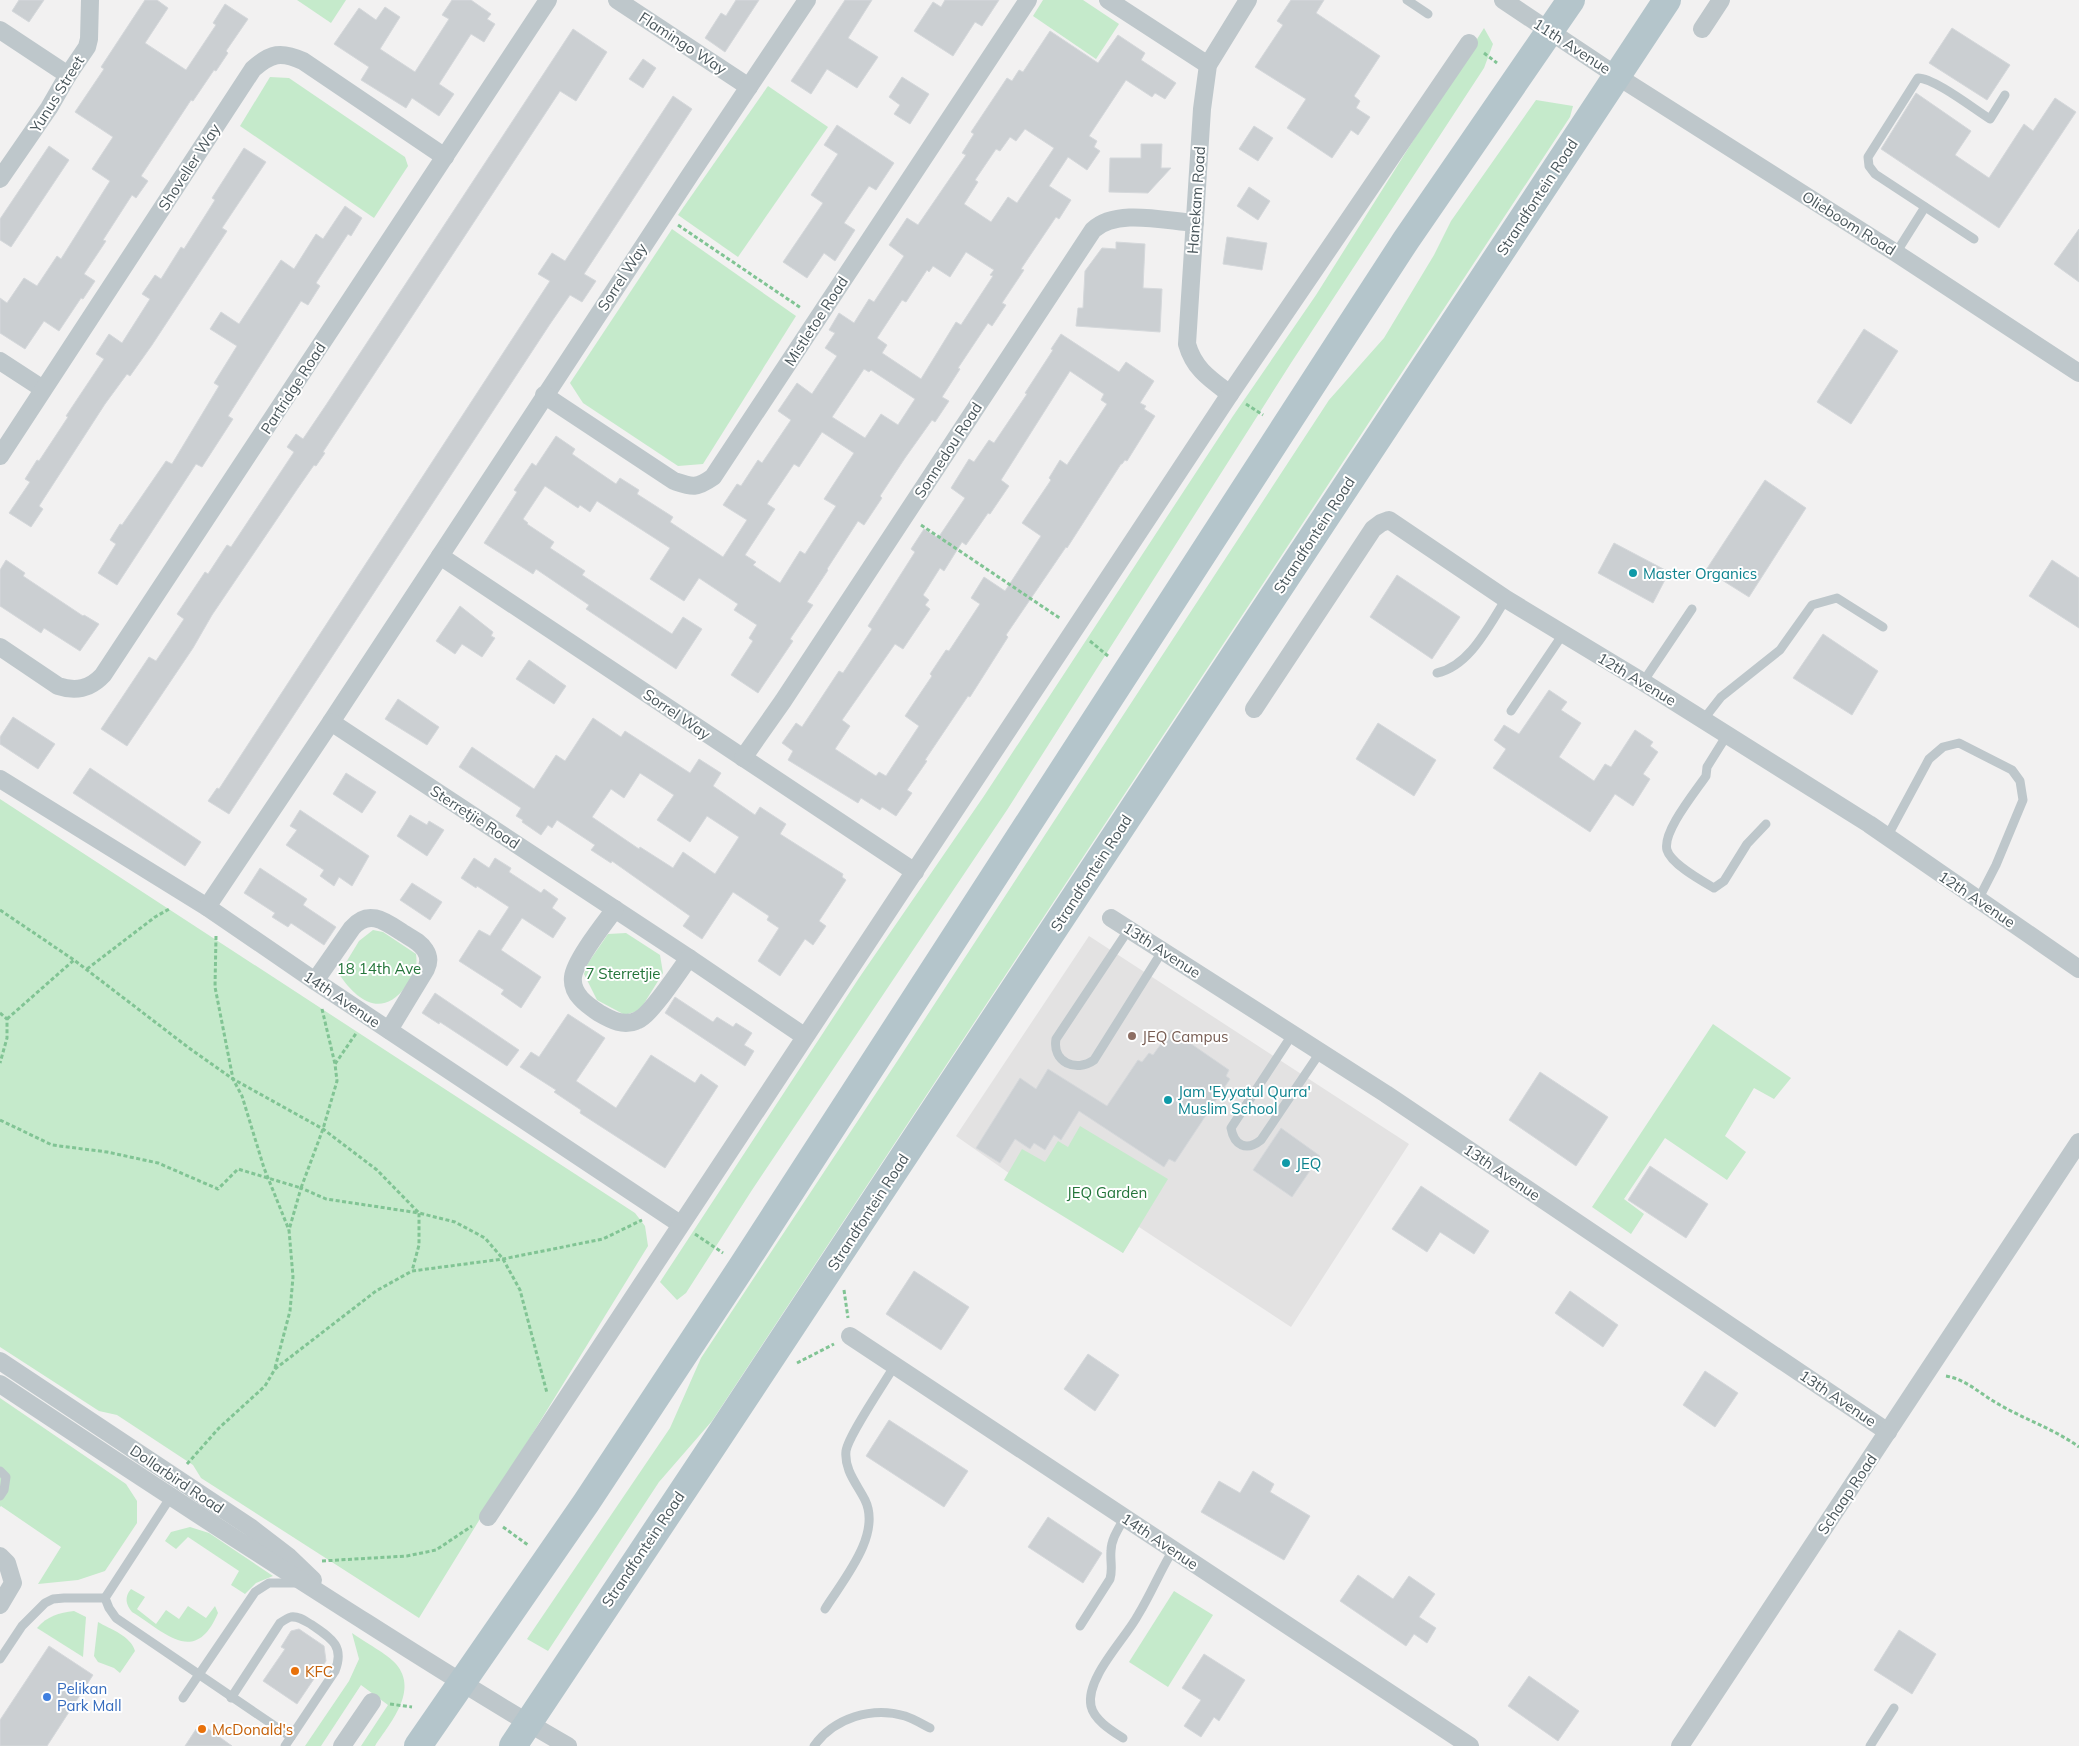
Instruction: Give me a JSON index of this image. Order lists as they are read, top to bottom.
{
  "streets": {
    "main road": ["Strandfontein Road"],
    "street": [
      "Flamingo Way",
      "11th Avenue",
      "Yunus Street",
      "Shoveller Way",
      "Hanekam Road",
      "Olieboom Road",
      "Sorrel Way",
      "Mistletoe Road",
      "Partridge Road",
      "Sonnedou Road",
      "12th Avenue",
      "Sterretjie Road",
      "13th Avenue",
      "14th Avenue",
      "Dollarbird Road",
      "Schaap Road"
    ]
  },
  "crossings": [
    ["Flamingo Way", "Sorrel Way"],
    ["11th Avenue", "Strandfontein Road"],
    ["11th Avenue", "Olieboom Road"],
    ["Shoveller Way", "Partridge Road"],
    ["Strandfontein Road", "Olieboom Road"],
    ["Strandfontein Road", "Dollarbird Road"],
    ["Hanekam Road", "Sonnedou Road"],
    ["Sorrel Way", "Mistletoe Road"],
    ["Sorrel Way", "Sonnedou Road"],
    ["Sorrel Way", "Sterretjie Road"],
    ["13th Avenue", "Schaap Road"]
  ],
  "parks": ["18 14th Ave", "7 Sterretjie", "JEQ Garden"],
  "places": [
    "Master Organics",
    "JEQ Campus",
    "Jam 'Eyyatul Qurra' Muslim School",
    "JEQ",
    "KFC",
    "Pelikan Park Mall",
    "McDonald's"
  ]
}
